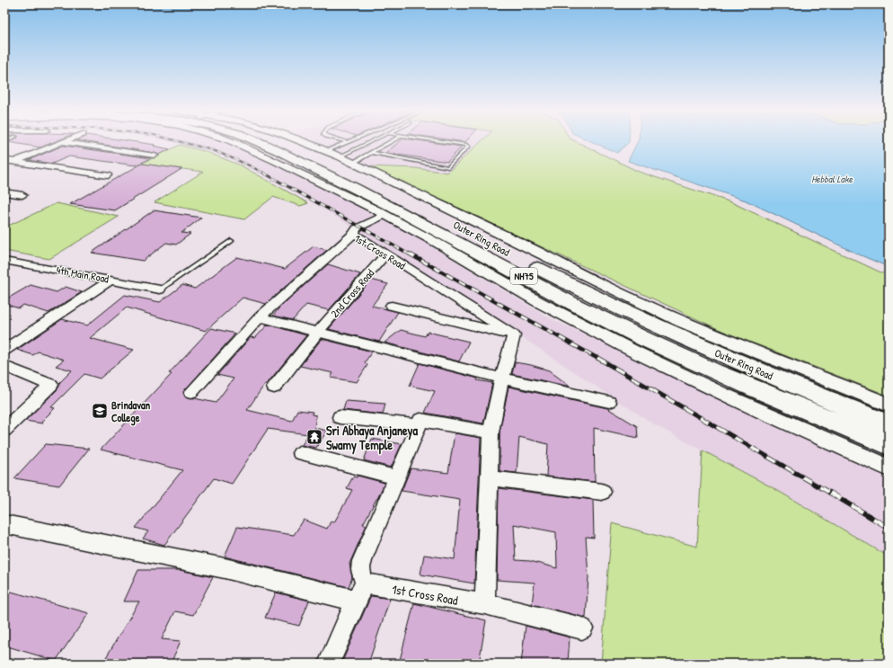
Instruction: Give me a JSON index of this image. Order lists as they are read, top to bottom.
{
  "streets": {
    "highway": ["Outer Ring Road", "NH75"],
    "street": ["1st Cross Road", "4th Main Road", "2nd Cross Road"]
  },
  "crossings": [
    ["1st Cross Road", "2nd Cross Road"]
  ],
  "water": ["Hebbal Lake"],
  "places": {
    "school or university": ["Brindavan College"],
    "temple": ["Sri Abhaya Anjaneya Swamy Temple"]
  }
}
